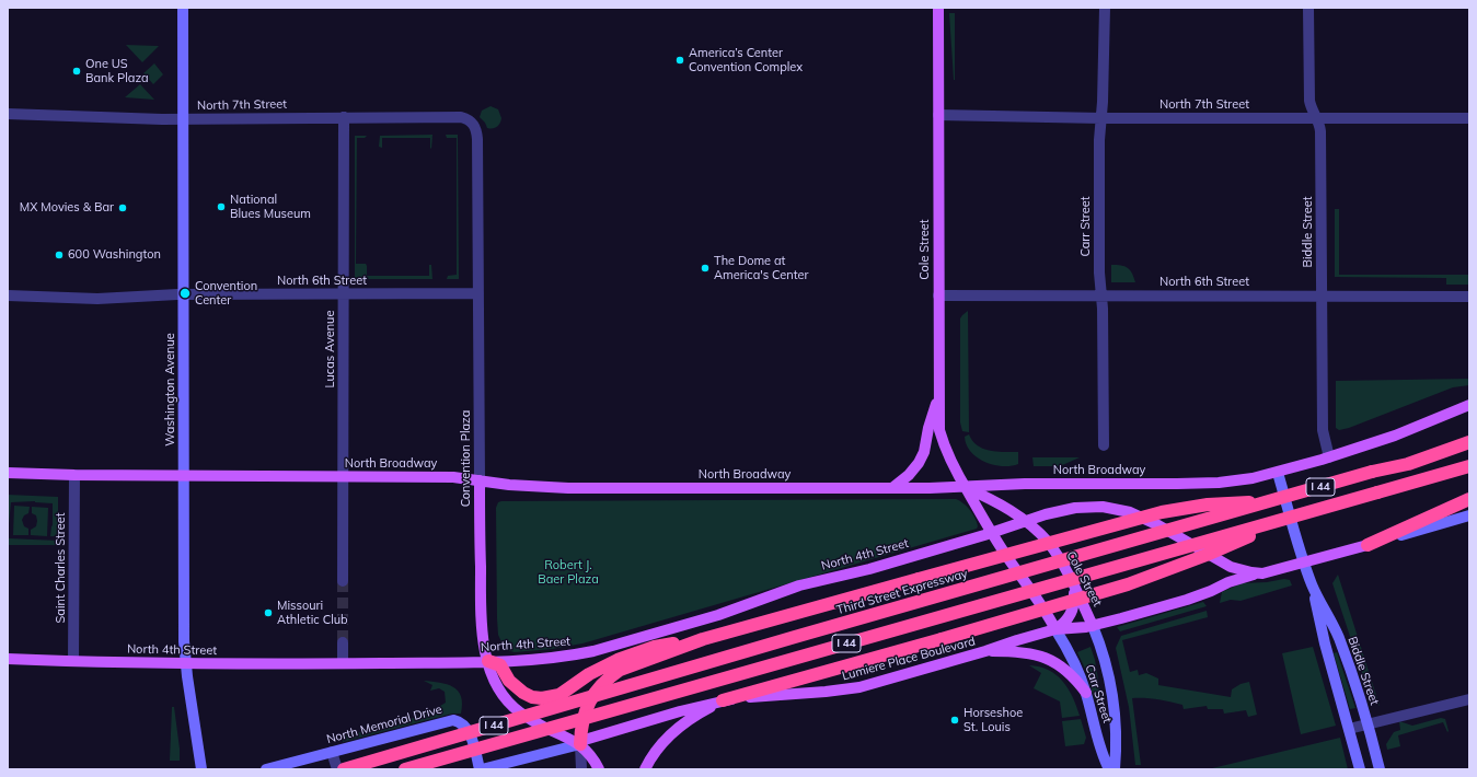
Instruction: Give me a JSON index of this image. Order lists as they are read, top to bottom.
{
  "streets": {
    "highway": ["I 44", "Third Street Expressway"],
    "main road": [
      "Cole Street",
      "Convention Plaza",
      "North Broadway",
      "North 4th Street",
      "Lumiere Place Boulevard"
    ],
    "street": [
      "North 7th Street",
      "Carr Street",
      "Biddle Street",
      "North 6th Street",
      "Lucas Avenue",
      "Washington Avenue",
      "Saint Charles Street",
      "North Memorial Drive"
    ]
  },
  "crossings": [
    ["North 7th Street", "Carr Street"],
    ["North 7th Street", "Biddle Street"],
    ["North 7th Street", "Cole Street"],
    ["North 7th Street", "Lucas Avenue"],
    ["North 7th Street", "Washington Avenue"],
    ["North 7th Street", "Convention Plaza"],
    ["Carr Street", "Cole Street"],
    ["Carr Street", "North 6th Street"],
    ["Carr Street", "Lumiere Place Boulevard"],
    ["Biddle Street", "North 6th Street"],
    ["Biddle Street", "North Broadway"],
    ["Cole Street", "North 6th Street"],
    ["Cole Street", "North Broadway"],
    ["Cole Street", "North 4th Street"],
    ["Cole Street", "Lumiere Place Boulevard"],
    ["North 6th Street", "Lucas Avenue"],
    ["North 6th Street", "Washington Avenue"],
    ["North 6th Street", "Convention Plaza"],
    ["Lucas Avenue", "North Broadway"],
    ["Washington Avenue", "North Broadway"],
    ["Washington Avenue", "North 4th Street"],
    ["Convention Plaza", "North Broadway"],
    ["Convention Plaza", "North 4th Street"],
    ["Convention Plaza", "Lumiere Place Boulevard"],
    ["North Broadway", "Saint Charles Street"],
    ["North 4th Street", "Saint Charles Street"],
    ["Lumiere Place Boulevard", "North Memorial Drive"]
  ],
  "parks": ["Robert J. Baer Plaza"],
  "places": [
    "America’s Center Convention Complex",
    "One US Bank Plaza",
    "National Blues Museum",
    "MX Movies & Bar",
    "600 Washington",
    "The Dome at America's Center",
    "Convention Center",
    "Missouri Athletic Club",
    "Horseshoe St. Louis"
  ]
}
